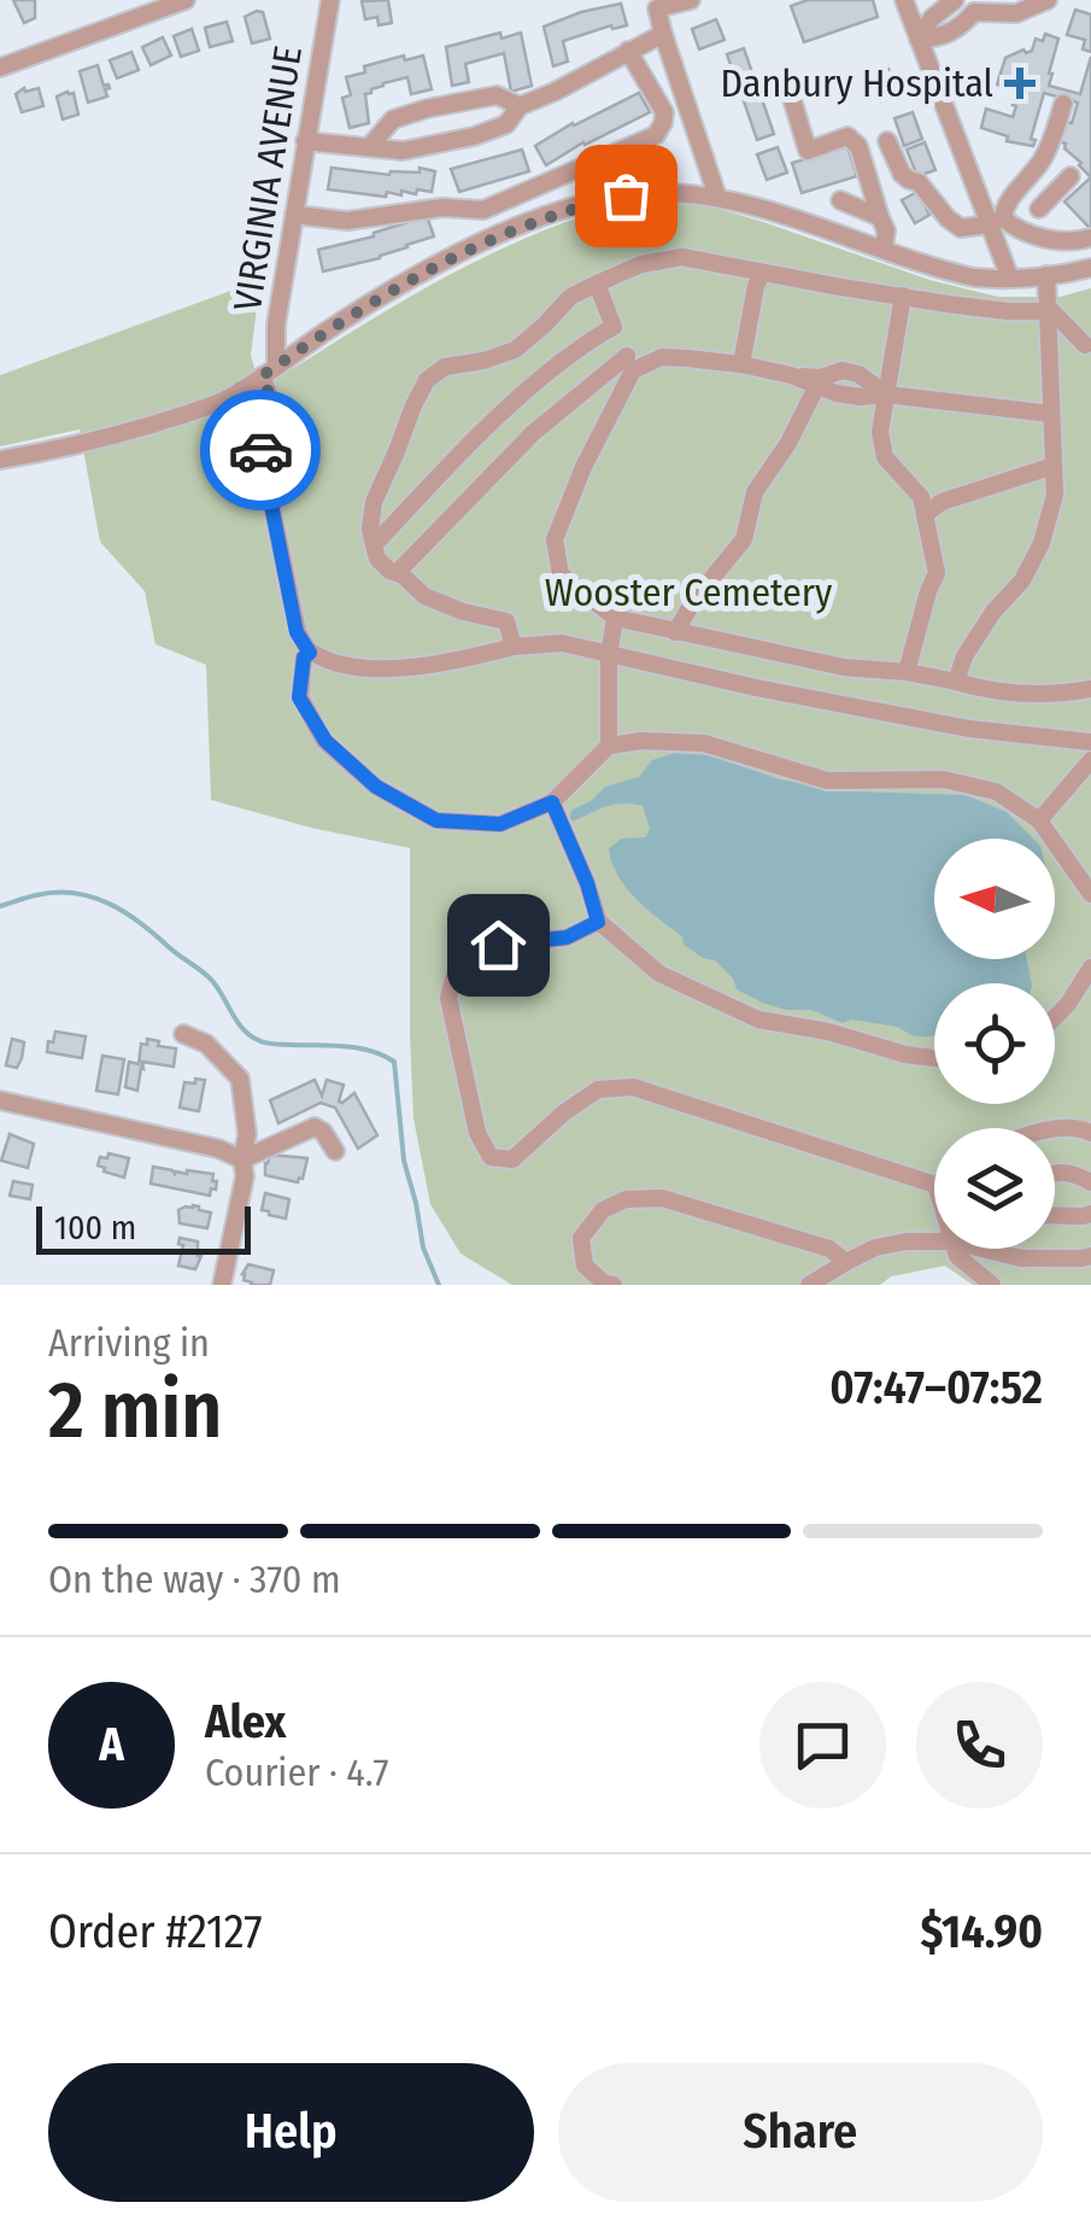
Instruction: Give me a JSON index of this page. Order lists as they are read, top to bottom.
{
  "streets": {
    "street": ["VIRGINIA AVENUE"]
  },
  "parks": ["Wooster Cemetery"],
  "places": {
    "health": ["Danbury Hospital"]
  },
  "scale_bar": "100 m",
  "north": "left",
  "page": {
    "scale": "100 m",
    "heading": ["2 min", "Arriving in", "07:47–07:52"],
    "panel": [
      "Alex",
      "Courier · 4.7",
      "Order #2127",
      "$14.90"
    ],
    "bar": "On the way · 370 m",
    "round": "A",
    "buttons": ["Help", "Share"]
  }
}
